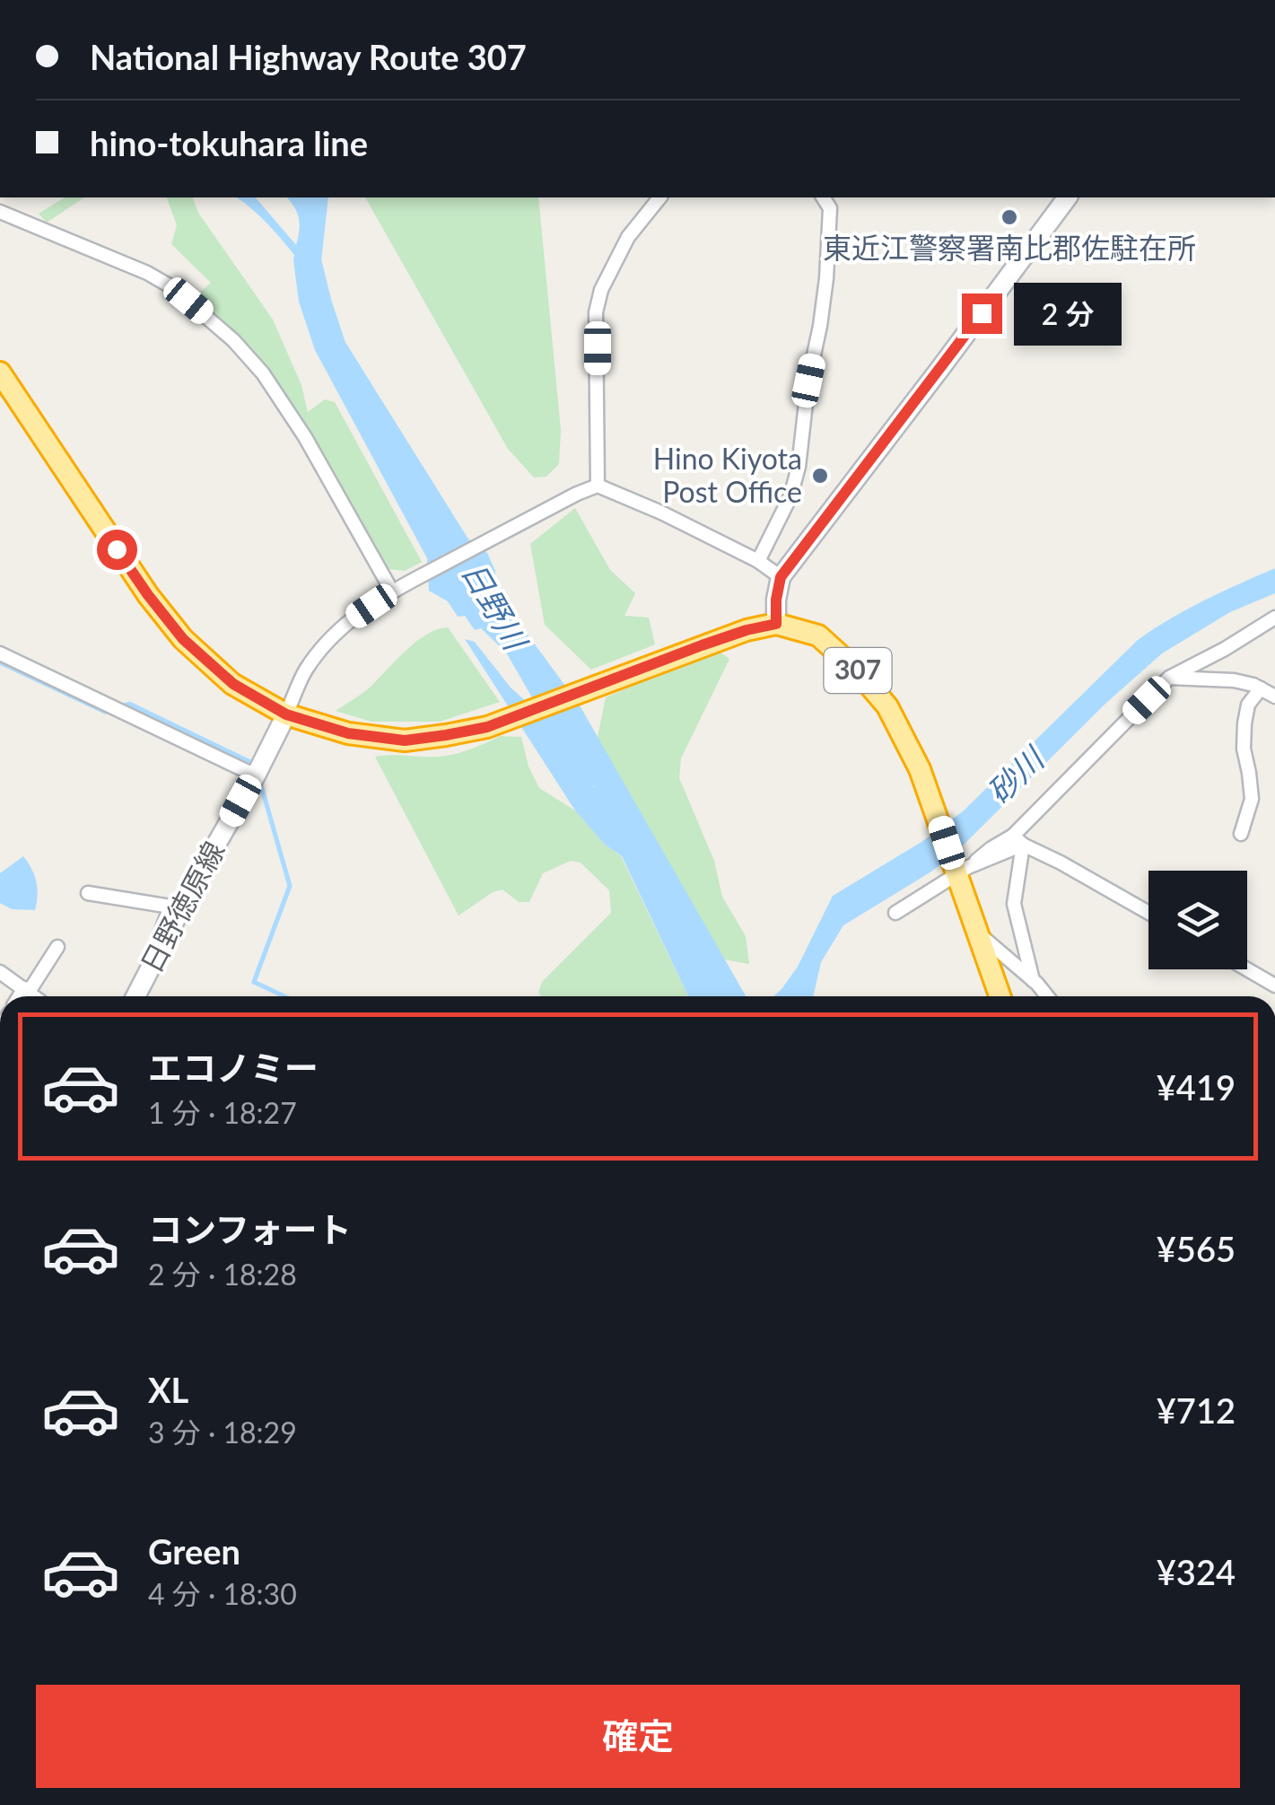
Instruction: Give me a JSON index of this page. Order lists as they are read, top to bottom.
{
  "streets": {
    "highway": ["307"],
    "main road": ["日野徳原線"]
  },
  "water": ["日野川", "砂川"],
  "places": ["東近江警察署南比郡佐駐在所", "Hino Kiyota Post Office"],
  "page": {
    "banner": ["National Highway Route 307", "hino-tokuhara line"],
    "bubble": "2 分",
    "list": [
      {
        "name": "エコノミー",
        "note": "1 分 · 18:27",
        "value": "¥419"
      },
      {
        "name": "コンフォート",
        "note": "2 分 · 18:28",
        "value": "¥565"
      },
      {
        "name": "XL",
        "note": "3 分 · 18:29",
        "value": "¥712"
      },
      {
        "name": "Green",
        "note": "4 分 · 18:30",
        "value": "¥324"
      }
    ],
    "buttons": "確定"
  }
}
